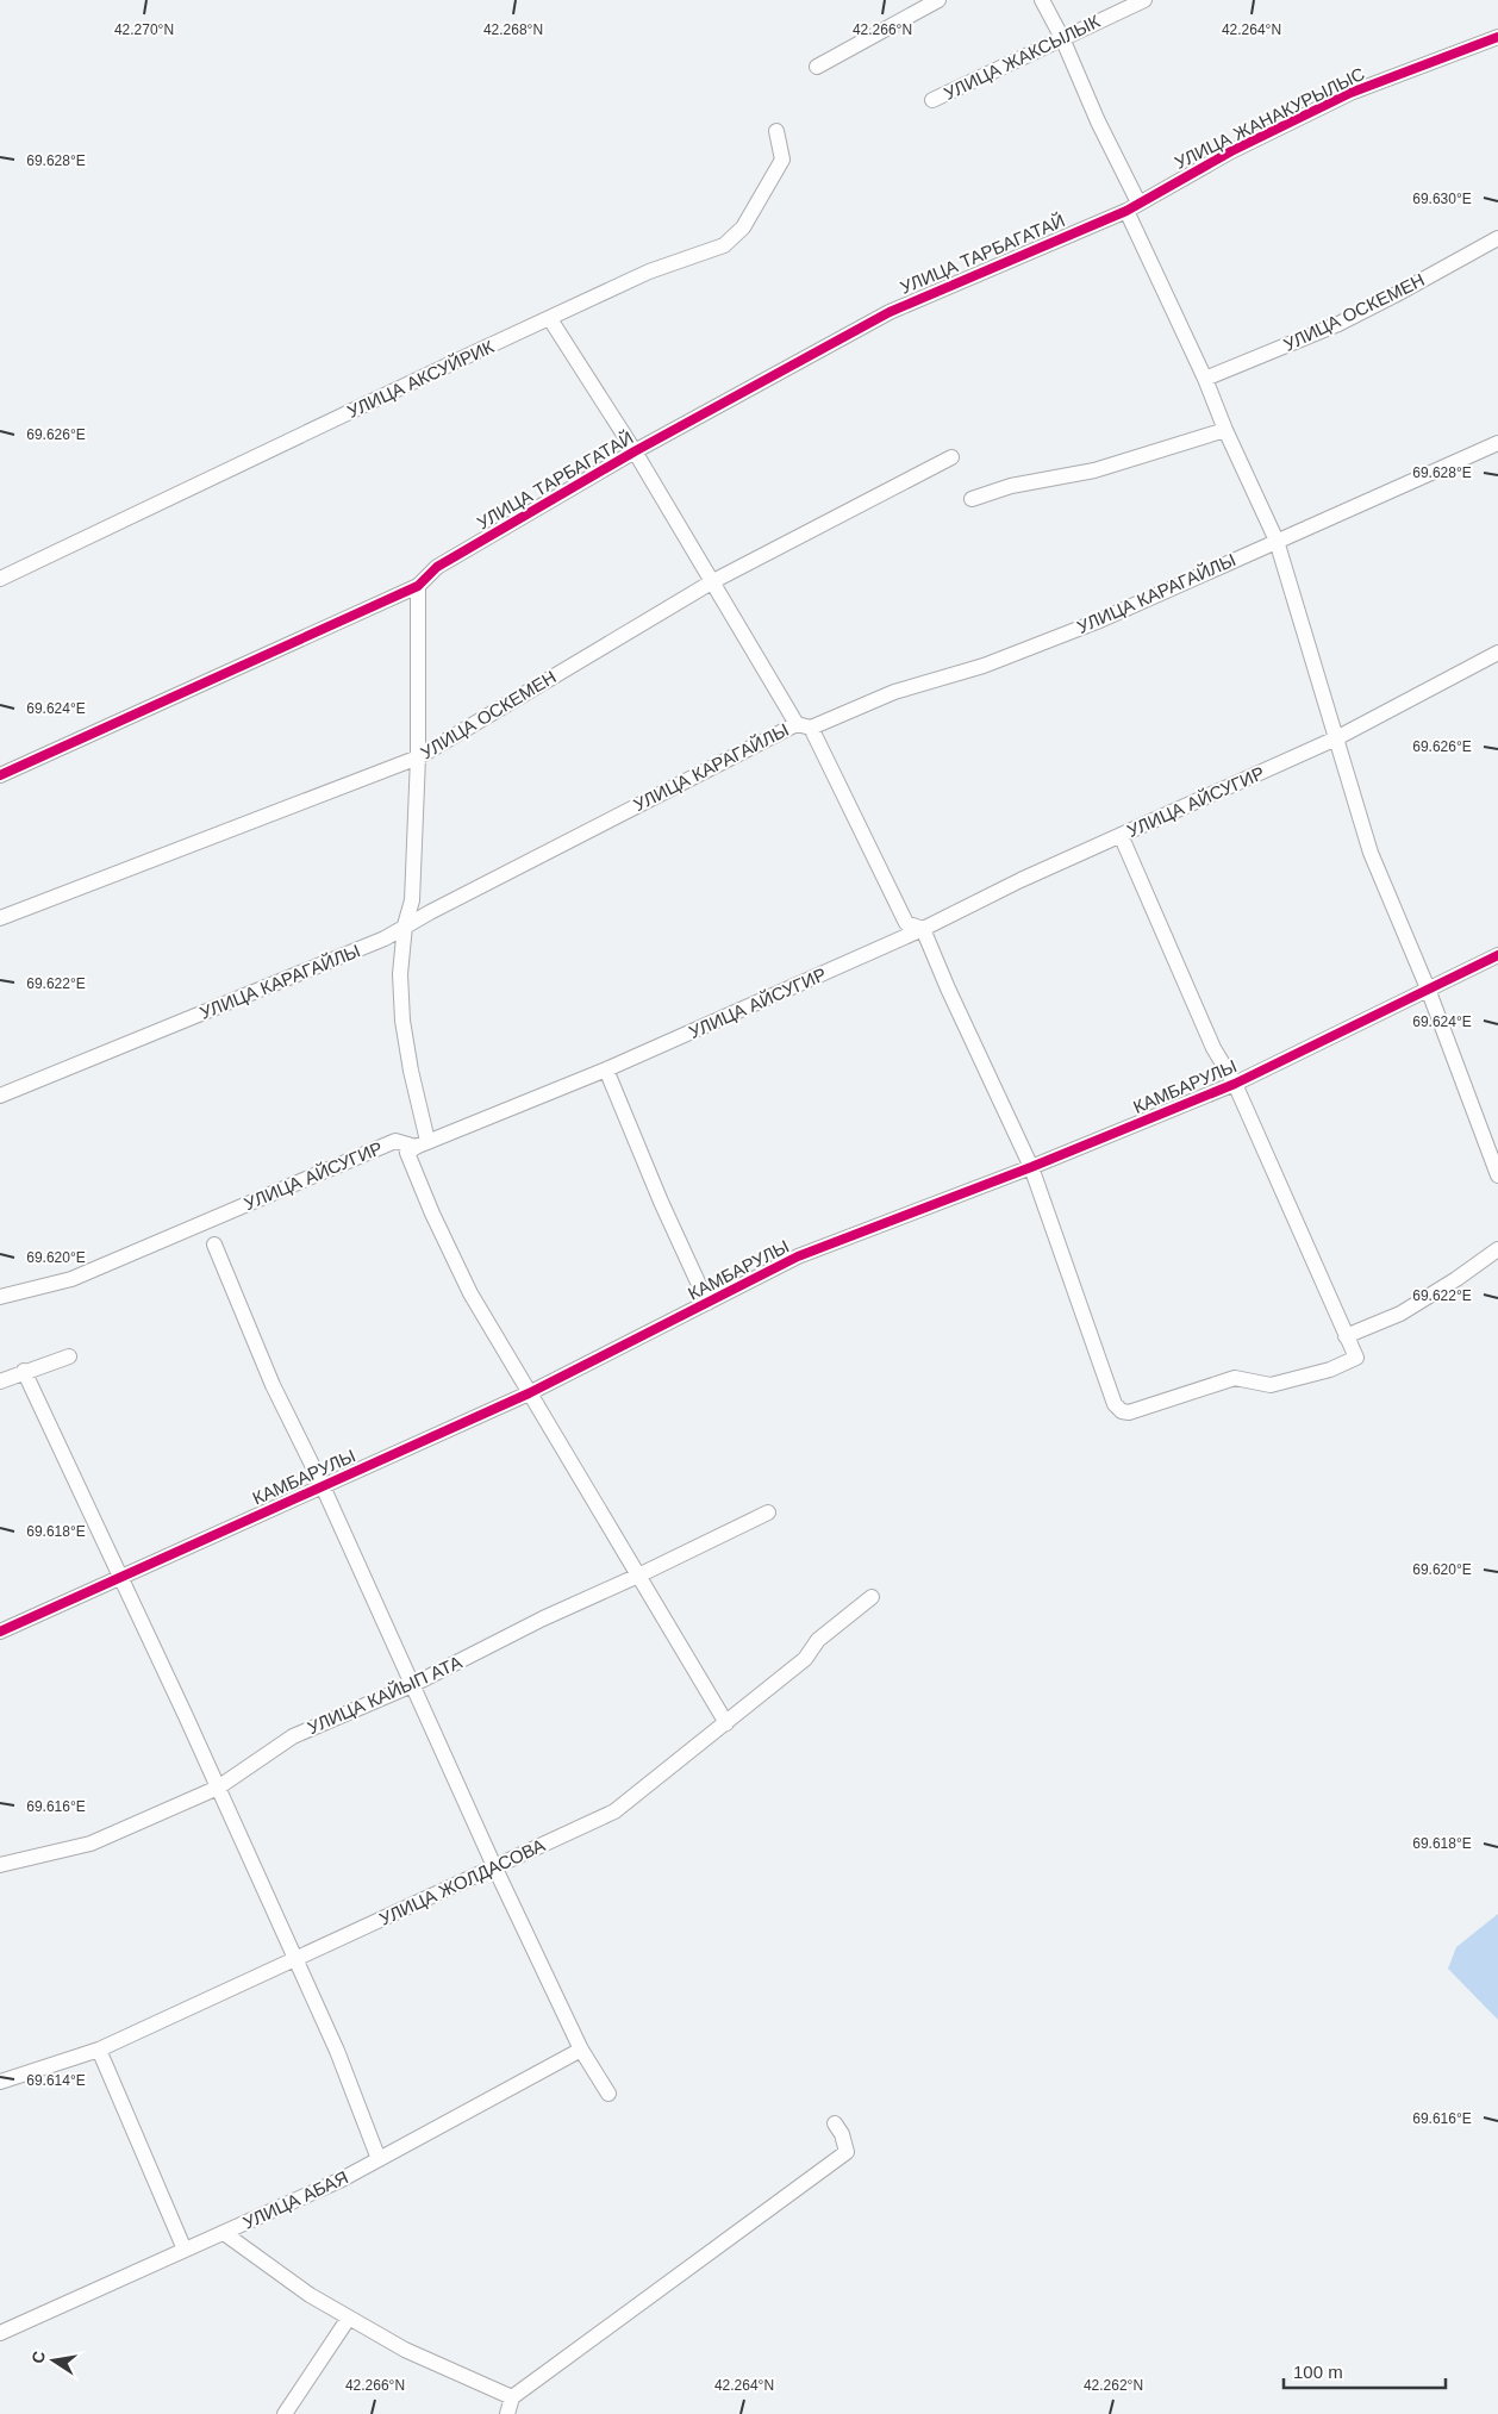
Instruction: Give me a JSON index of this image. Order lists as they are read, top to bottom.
{
  "streets": {
    "street": [
      "УЛИЦА ЖАКСЫЛЫК",
      "УЛИЦА ЖАНАКУРЫЛЫС",
      "УЛИЦА ТАРБАГАТАЙ",
      "УЛИЦА ОСКЕМЕН",
      "УЛИЦА АКСУЙРИК",
      "УЛИЦА КАРАГАЙЛЫ",
      "УЛИЦА АЙСУГИР",
      "КАМБАРУЛЫ",
      "УЛИЦА КАЙЫП АТА",
      "УЛИЦА ЖОЛДАСОВА",
      "УЛИЦА АБАЯ"
    ]
  },
  "crossings": [
    ["УЛИЦА ЖАНАКУРЫЛЫС", "УЛИЦА ТАРБАГАТАЙ"]
  ],
  "scale_bar": "100 m",
  "north": "left",
  "coordinates": [
    "42.270°N",
    "42.268°N",
    "42.266°N",
    "42.264°N",
    "69.628°E",
    "69.630°E",
    "69.626°E",
    "69.624°E",
    "69.622°E",
    "69.620°E",
    "69.618°E",
    "69.616°E",
    "69.614°E",
    "42.262°N"
  ]
}
